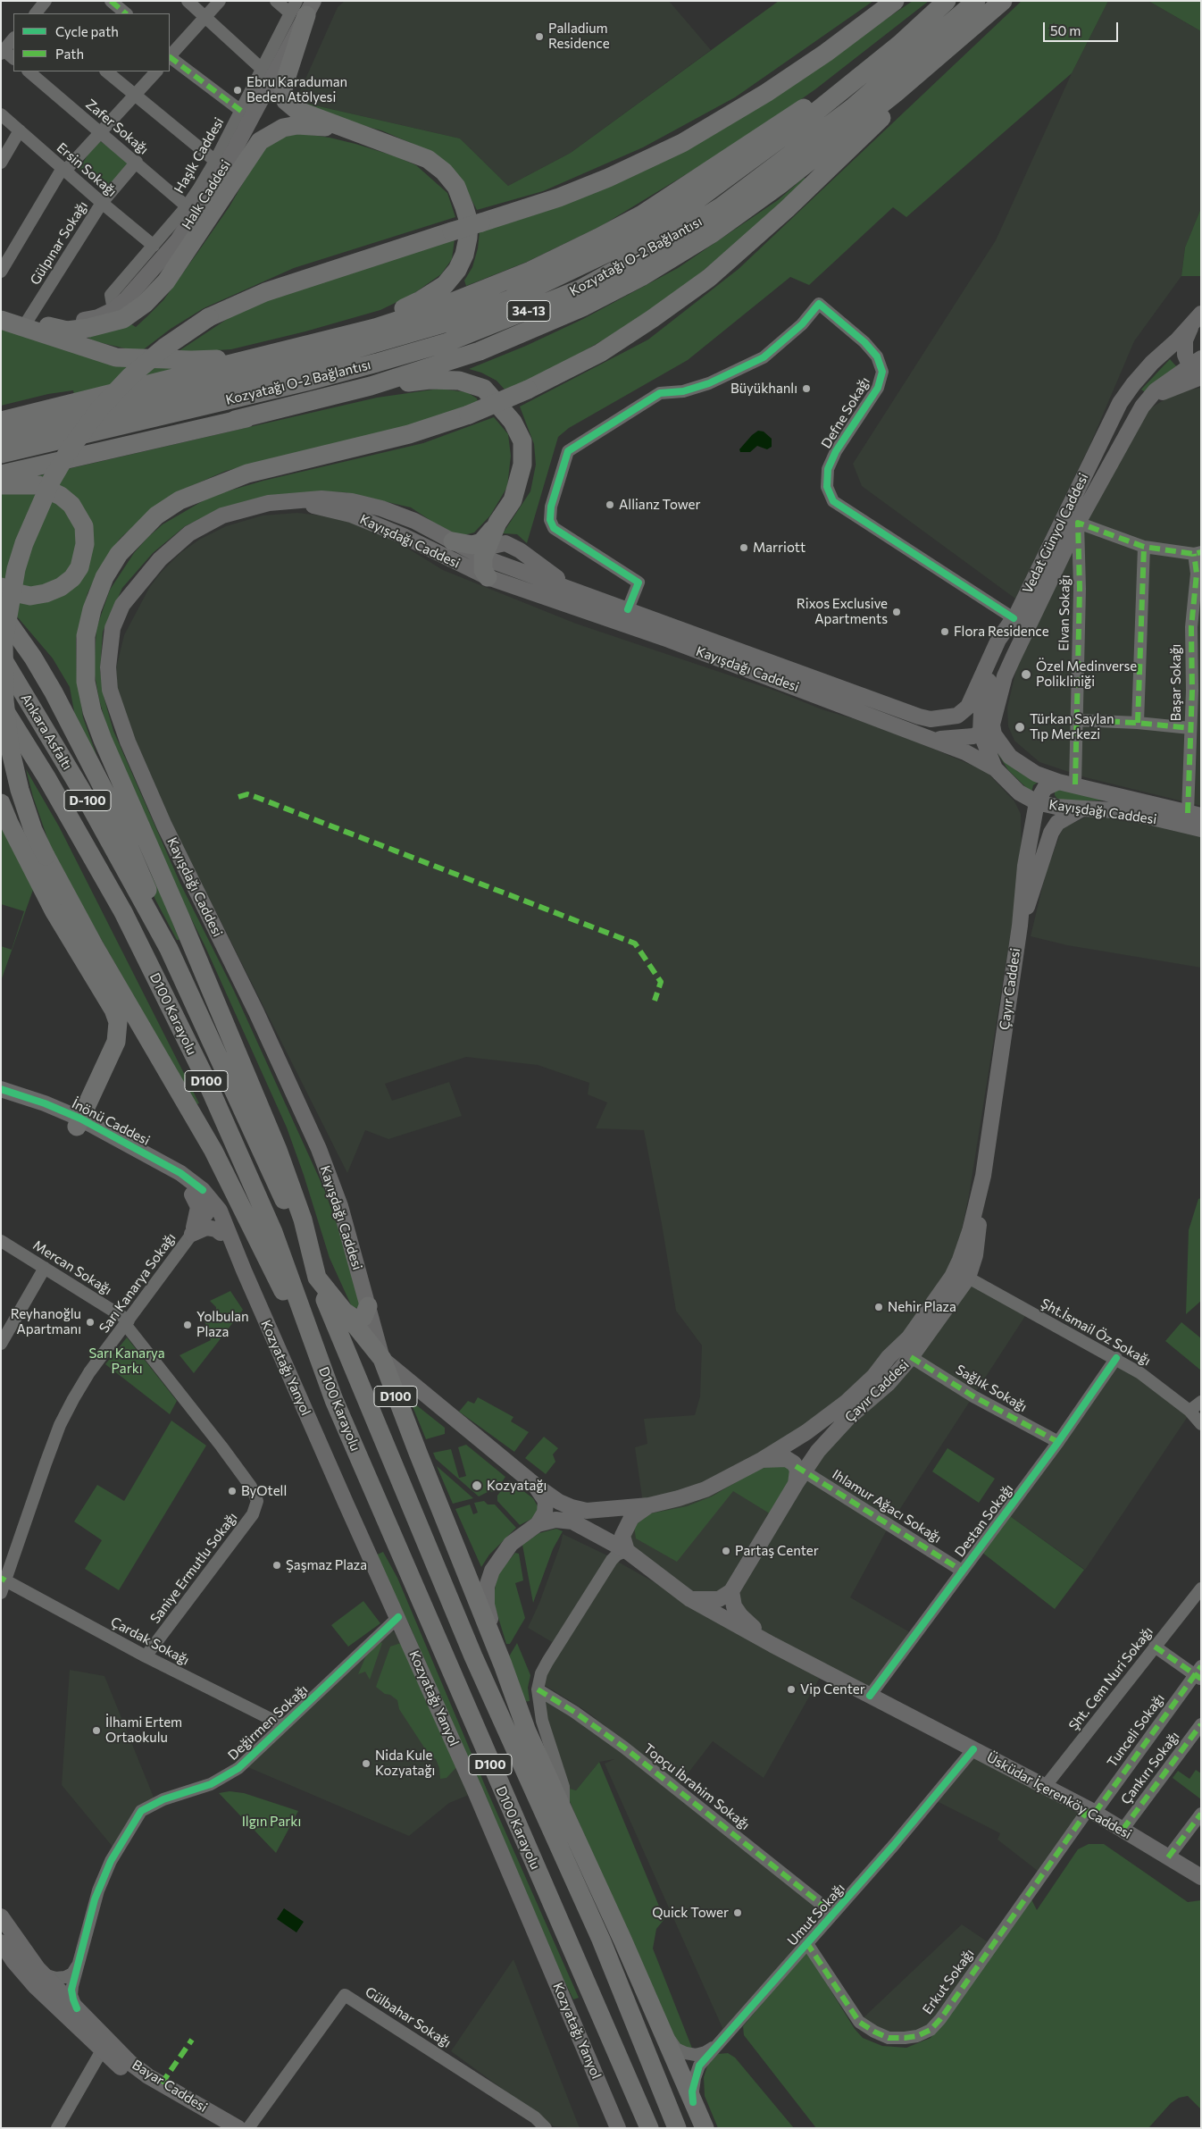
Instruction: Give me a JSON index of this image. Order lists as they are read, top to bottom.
{
  "streets": {
    "highway": [
      "Kozyatağı O-2 Bağlantısı",
      "34-13",
      "Ankara Asfaltı",
      "D-100",
      "D100 Karayolu",
      "D100"
    ],
    "main road": [
      "Halk Caddesi",
      "Vedat Günyol Caddesi",
      "Kayışdağı Caddesi",
      "Çayır Caddesi",
      "İnönü Caddesi",
      "Kozyatağı Yanyol",
      "Üsküdar İçerenköy Caddesi",
      "Bayar Caddesi"
    ],
    "street": [
      "Zafer Sokağı",
      "Haşlk Caddesi",
      "Ersin Sokağı",
      "Gülpınar Sokağı",
      "Defne Sokağı",
      "Elvan Sokağı",
      "Başar Sokağı",
      "Mercan Sokağı",
      "Sarı Kanarya Sokağı",
      "Şht.İsmail Öz Sokağı",
      "Sağlık Sokağı",
      "Ihlamur Ağacı Sokağı",
      "Destan Sokağı",
      "Saniye Ermutlu Sokağı",
      "Çardak Sokağı",
      "Şht. Cem Nuri Sokağı",
      "Değirmen Sokağı",
      "Tunceli Sokağı",
      "Çankırı Sokağı",
      "Topçu İbrahim Sokağı",
      "Umut Sokağı",
      "Erkut Sokağı",
      "Gülbahar Sokağı"
    ]
  },
  "crossings": [
    ["Zafer Sokağı", "Haşlk Caddesi"],
    ["Zafer Sokağı", "Gülpınar Sokağı"],
    ["Haşlk Caddesi", "Ersin Sokağı"],
    ["Haşlk Caddesi", "Halk Caddesi"],
    ["Ersin Sokağı", "Gülpınar Sokağı"],
    ["Halk Caddesi", "Gülpınar Sokağı"],
    ["Defne Sokağı", "Vedat Günyol Caddesi"],
    ["Defne Sokağı", "Kayışdağı Caddesi"],
    ["Vedat Günyol Caddesi", "Kayışdağı Caddesi"],
    ["Vedat Günyol Caddesi", "Elvan Sokağı"],
    ["Kayışdağı Caddesi", "Elvan Sokağı"],
    ["Kayışdağı Caddesi", "Başar Sokağı"],
    ["Kayışdağı Caddesi", "Çayır Caddesi"],
    ["Kayışdağı Caddesi", "D100"],
    ["Ankara Asfaltı", "D100 Karayolu"],
    ["Çayır Caddesi", "D100"],
    ["Çayır Caddesi", "Şht.İsmail Öz Sokağı"],
    ["Çayır Caddesi", "Sağlık Sokağı"],
    ["Çayır Caddesi", "Ihlamur Ağacı Sokağı"],
    ["Çayır Caddesi", "Üsküdar İçerenköy Caddesi"],
    ["D100 Karayolu", "D100"],
    ["D100", "Umut Sokağı"],
    ["İnönü Caddesi", "Kozyatağı Yanyol"],
    ["Mercan Sokağı", "Sarı Kanarya Sokağı"],
    ["Mercan Sokağı", "Saniye Ermutlu Sokağı"],
    ["Sarı Kanarya Sokağı", "Saniye Ermutlu Sokağı"],
    ["Sarı Kanarya Sokağı", "Çardak Sokağı"],
    ["Şht.İsmail Öz Sokağı", "Destan Sokağı"],
    ["Kozyatağı Yanyol", "Değirmen Sokağı"],
    ["Sağlık Sokağı", "Destan Sokağı"],
    ["Ihlamur Ağacı Sokağı", "Destan Sokağı"],
    ["Destan Sokağı", "Üsküdar İçerenköy Caddesi"],
    ["Saniye Ermutlu Sokağı", "Çardak Sokağı"],
    ["Çardak Sokağı", "Değirmen Sokağı"],
    ["Şht. Cem Nuri Sokağı", "Üsküdar İçerenköy Caddesi"],
    ["Değirmen Sokağı", "Bayar Caddesi"],
    ["Tunceli Sokağı", "Üsküdar İçerenköy Caddesi"],
    ["Tunceli Sokağı", "Erkut Sokağı"],
    ["Çankırı Sokağı", "Üsküdar İçerenköy Caddesi"],
    ["Topçu İbrahim Sokağı", "Umut Sokağı"],
    ["Üsküdar İçerenköy Caddesi", "Umut Sokağı"],
    ["Üsküdar İçerenköy Caddesi", "Erkut Sokağı"],
    ["Umut Sokağı", "Erkut Sokağı"]
  ],
  "parks": ["Sarı Kanarya Parkı", "Ilgın Parkı"],
  "places": [
    "Palladium Residence",
    "Ebru Karaduman Beden Atölyesi",
    "Büyükhanlı",
    "Allianz Tower",
    "Marriott",
    "Rixos Exclusive Apartments",
    "Flora Residence",
    "Özel Medinverse Polikliniği",
    "Türkan Saylan Tıp Merkezi",
    "Nehir Plaza",
    "Reyhanoğlu Apartmanı",
    "Yolbulan Plaza",
    "Kozyatağı",
    "ByOtell",
    "Partaş Center",
    "Şaşmaz Plaza",
    "Vip Center",
    "İlhami Ertem Ortaokulu",
    "Nida Kule Kozyatağı",
    "Quick Tower"
  ],
  "legend": ["Cycle path", "Path"],
  "scale_bar": "50 m"
}
